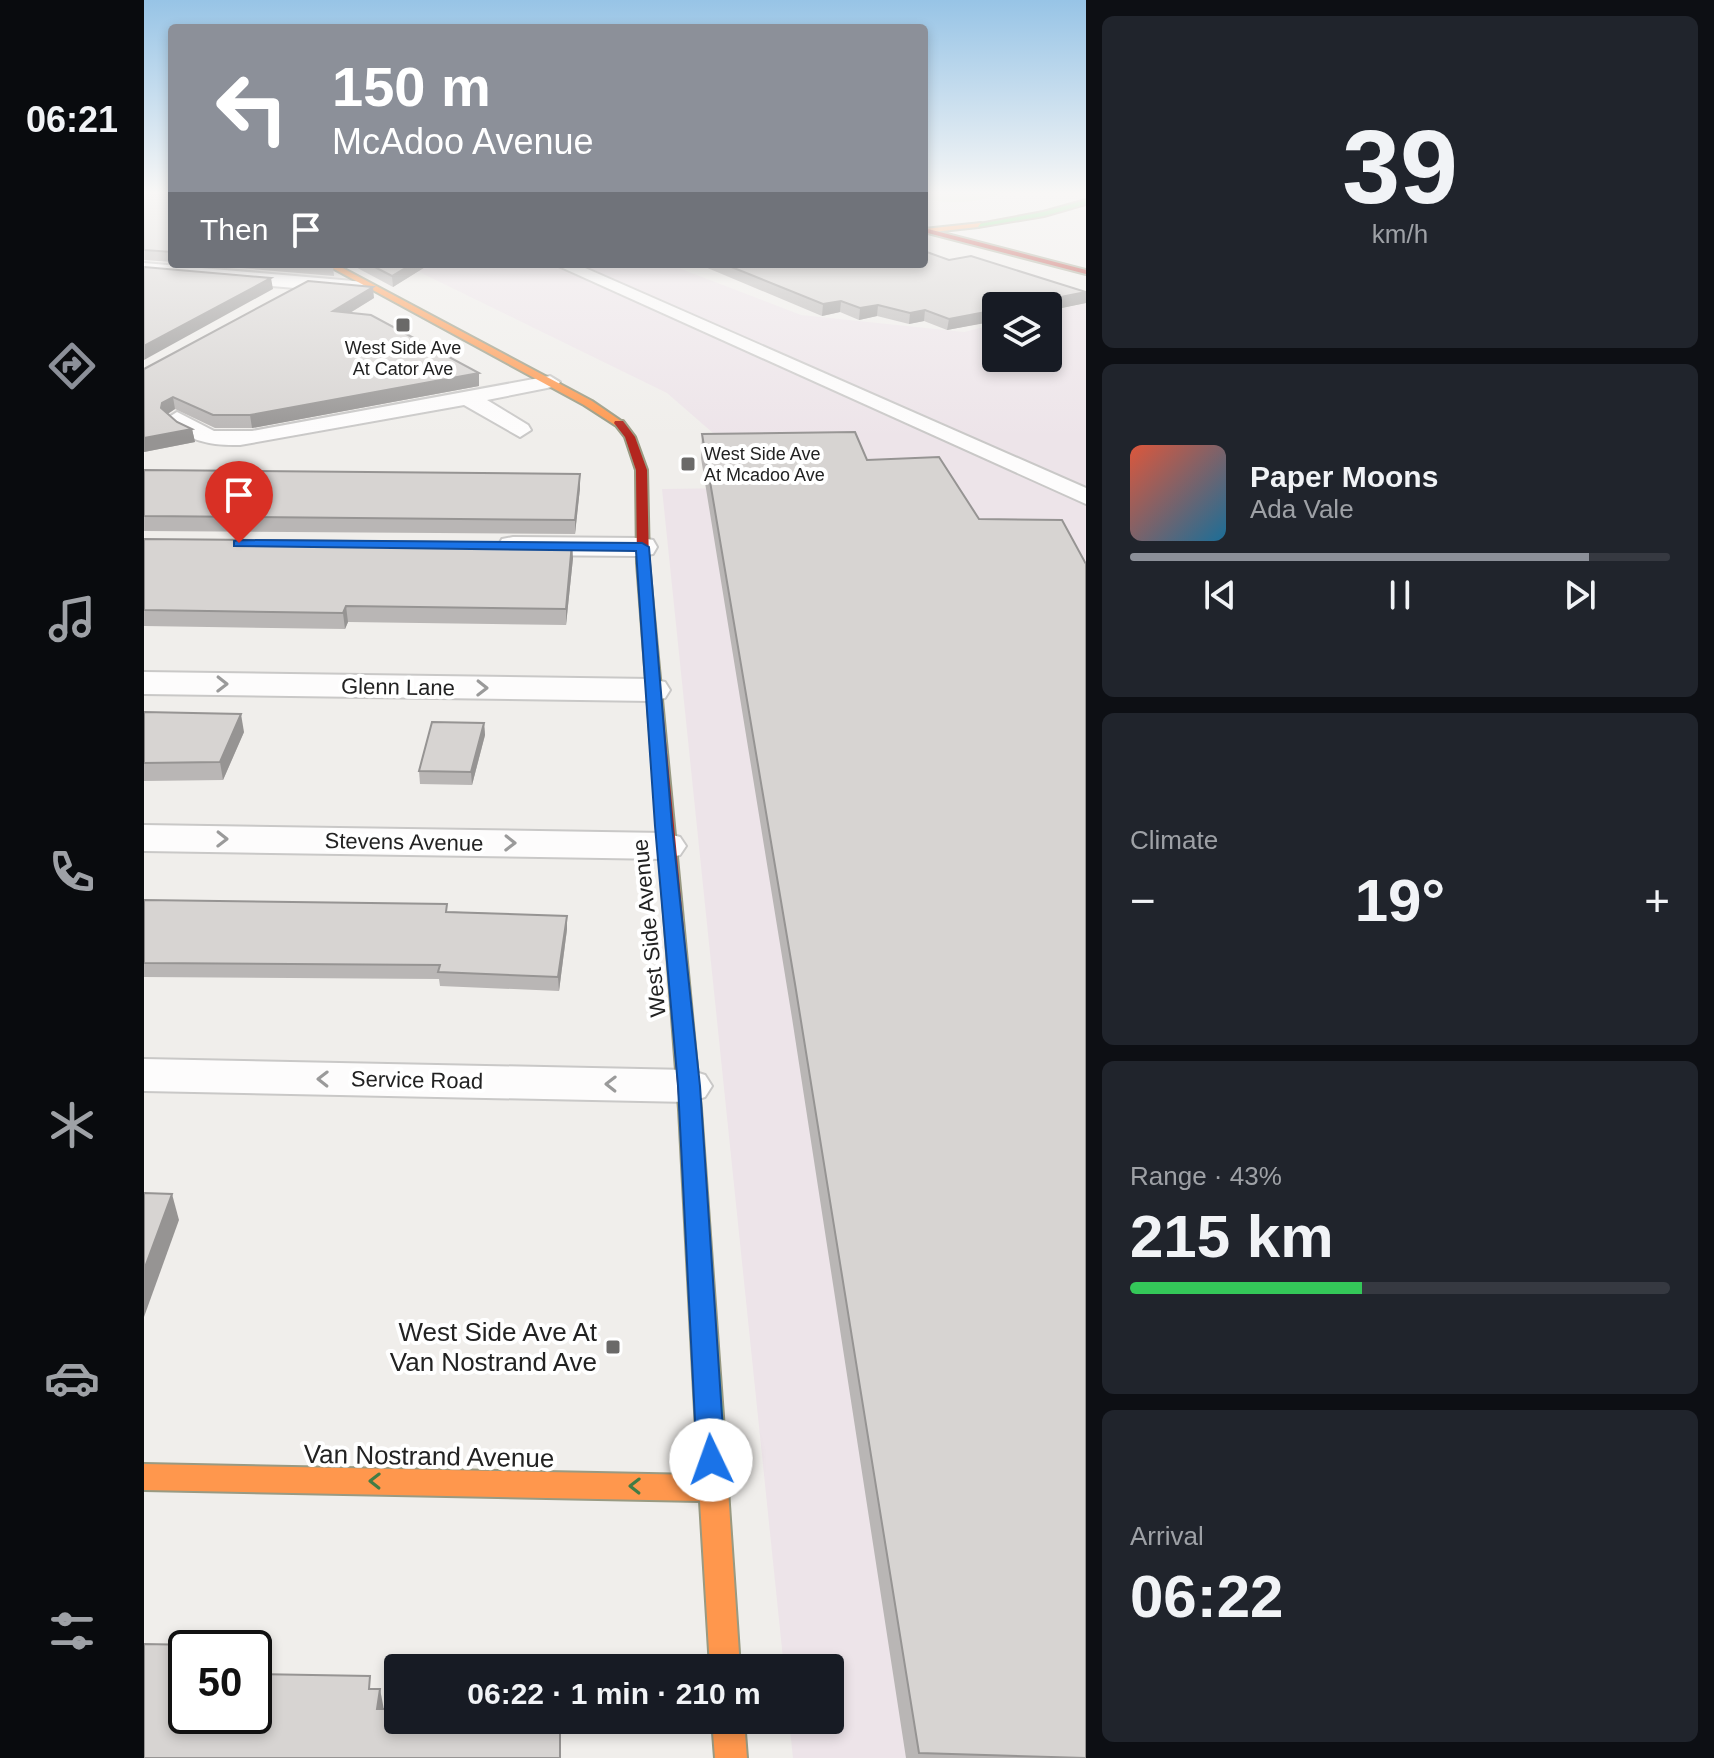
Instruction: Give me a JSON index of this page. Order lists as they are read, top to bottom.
{
  "streets": {
    "main road": ["West Side Avenue", "Van Nostrand Avenue"],
    "street": ["Glenn Lane", "Stevens Avenue"],
    "lane": ["Service Road"]
  },
  "crossings": [
    ["Glenn Lane", "West Side Avenue"],
    ["Stevens Avenue", "West Side Avenue"],
    ["West Side Avenue", "Service Road"],
    ["West Side Avenue", "Van Nostrand Avenue"]
  ],
  "one_way": [
    "Glenn Lane",
    "Stevens Avenue",
    "Service Road",
    "Van Nostrand Avenue"
  ],
  "places": {
    "transit": ["West Side Ave At Cator Ave", "West Side Ave At Mcadoo Ave", "West Side Ave At Van Nostrand Ave"]
  },
  "page": {
    "tabs": "06:21",
    "tile": [
      ["39", "km/h"],
      "Climate",
      ["Range · 43%", "215 km"],
      ["Arrival", "06:22"]
    ],
    "turn": ["150 m", "McAdoo Avenue"],
    "then": "Then",
    "song": ["Paper Moons", "Ada Vale"],
    "heat": ["−", "19°", "+"],
    "limit": "50",
    "trip": "06:22 · 1 min · 210 m"
  }
}
